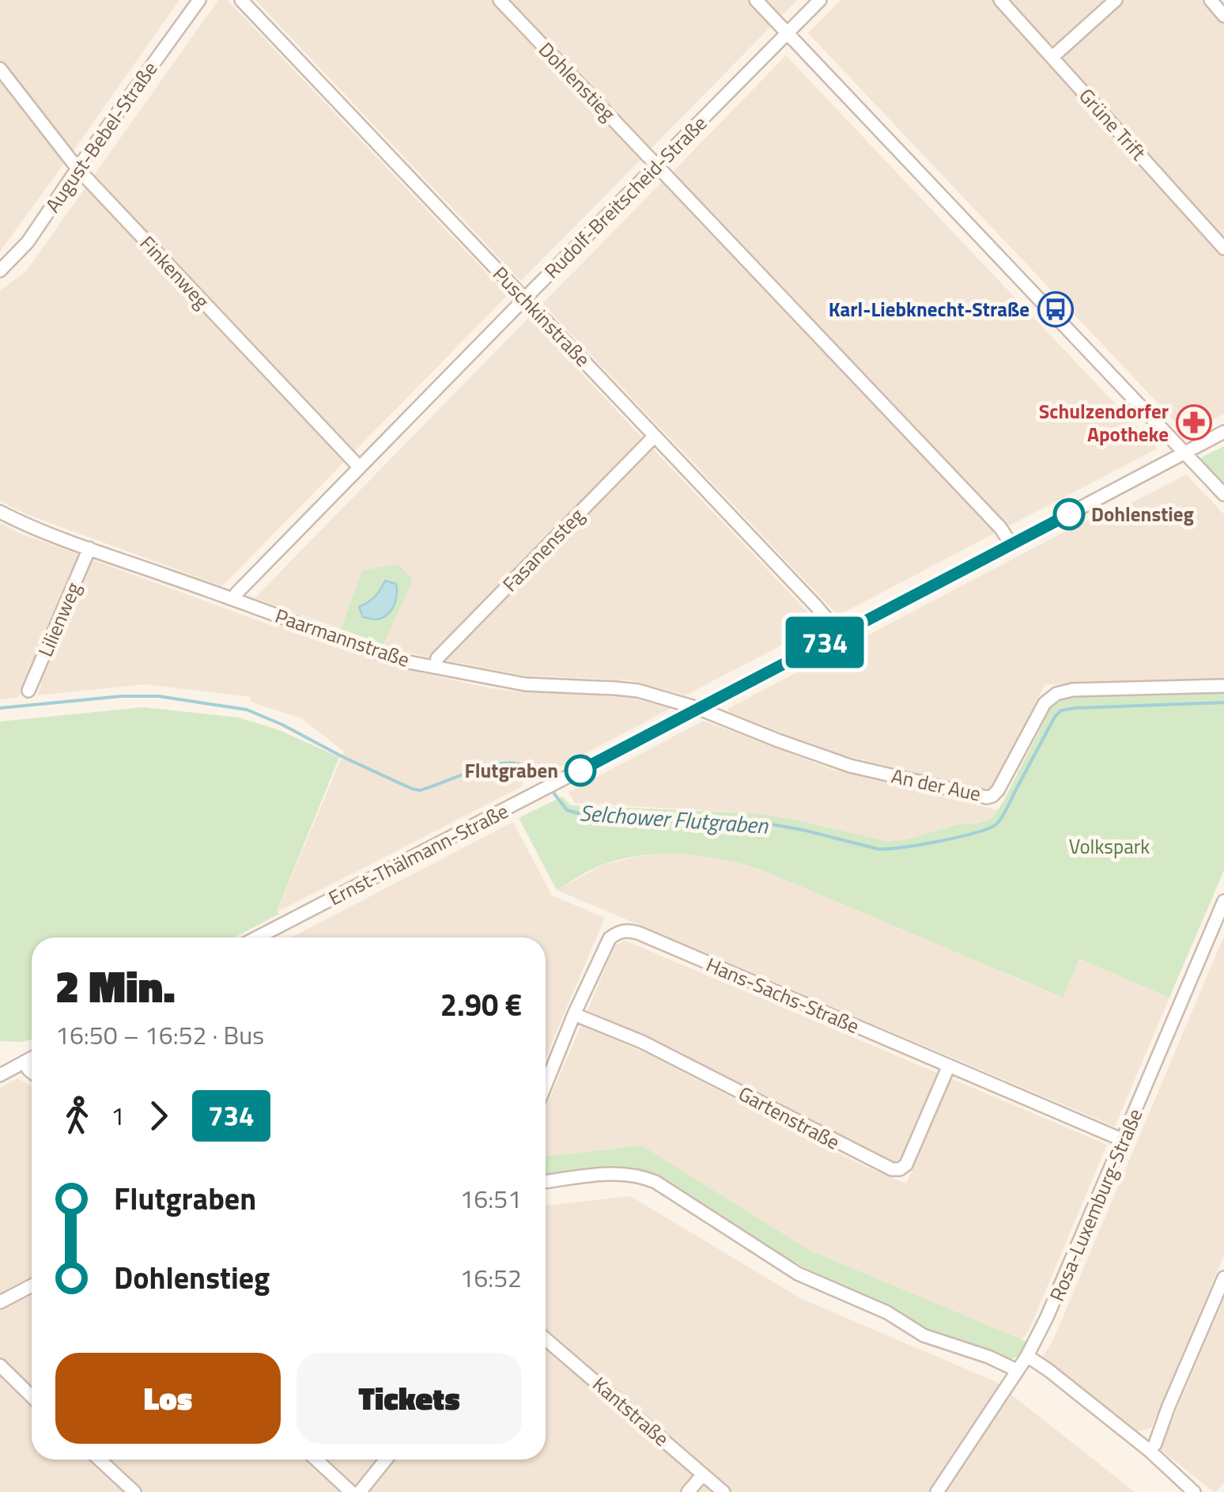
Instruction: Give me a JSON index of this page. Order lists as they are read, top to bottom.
{
  "streets": {
    "street": [
      "Dohlenstieg",
      "Grüne Trift",
      "August-Bebel-Straße",
      "Rudolf-Breitscheid-Straße",
      "Finkenweg",
      "Puschkinstraße",
      "Fasanensteg",
      "Lilienweg",
      "Paarmannstraße",
      "An der Aue",
      "Ernst-Thälmann-Straße",
      "Hans-Sachs-Straße",
      "Gartenstraße",
      "Rosa-Luxemburg-Straße",
      "Kantstraße"
    ]
  },
  "crossings": [
    ["Dohlenstieg", "Rudolf-Breitscheid-Straße"],
    ["Dohlenstieg", "Ernst-Thälmann-Straße"],
    ["August-Bebel-Straße", "Finkenweg"],
    ["Rudolf-Breitscheid-Straße", "Finkenweg"],
    ["Rudolf-Breitscheid-Straße", "Puschkinstraße"],
    ["Rudolf-Breitscheid-Straße", "Paarmannstraße"],
    ["Puschkinstraße", "Fasanensteg"],
    ["Puschkinstraße", "Ernst-Thälmann-Straße"],
    ["Fasanensteg", "Paarmannstraße"],
    ["Lilienweg", "Paarmannstraße"],
    ["Paarmannstraße", "An der Aue"],
    ["Paarmannstraße", "Ernst-Thälmann-Straße"],
    ["An der Aue", "Ernst-Thälmann-Straße"],
    ["Hans-Sachs-Straße", "Gartenstraße"],
    ["Hans-Sachs-Straße", "Rosa-Luxemburg-Straße"]
  ],
  "water": ["Selchower Flutgraben"],
  "parks": ["Volkspark"],
  "places": {
    "bus stop": ["Karl-Liebknecht-Straße"],
    "pharmacy": ["Schulzendorfer Apotheke"],
    "other": ["Dohlenstieg", "Flutgraben"]
  },
  "lines": ["bus line 734"],
  "page": {
    "on_map": "734",
    "heading": ["2 Min.", "16:50 – 16:52 · Bus", "2.90 €"],
    "legs": ["1", "734"],
    "list": [
      {
        "name": "Flutgraben",
        "value": "16:51"
      },
      {
        "name": "Dohlenstieg",
        "value": "16:52"
      }
    ],
    "buttons": ["Los", "Tickets"]
  }
}
